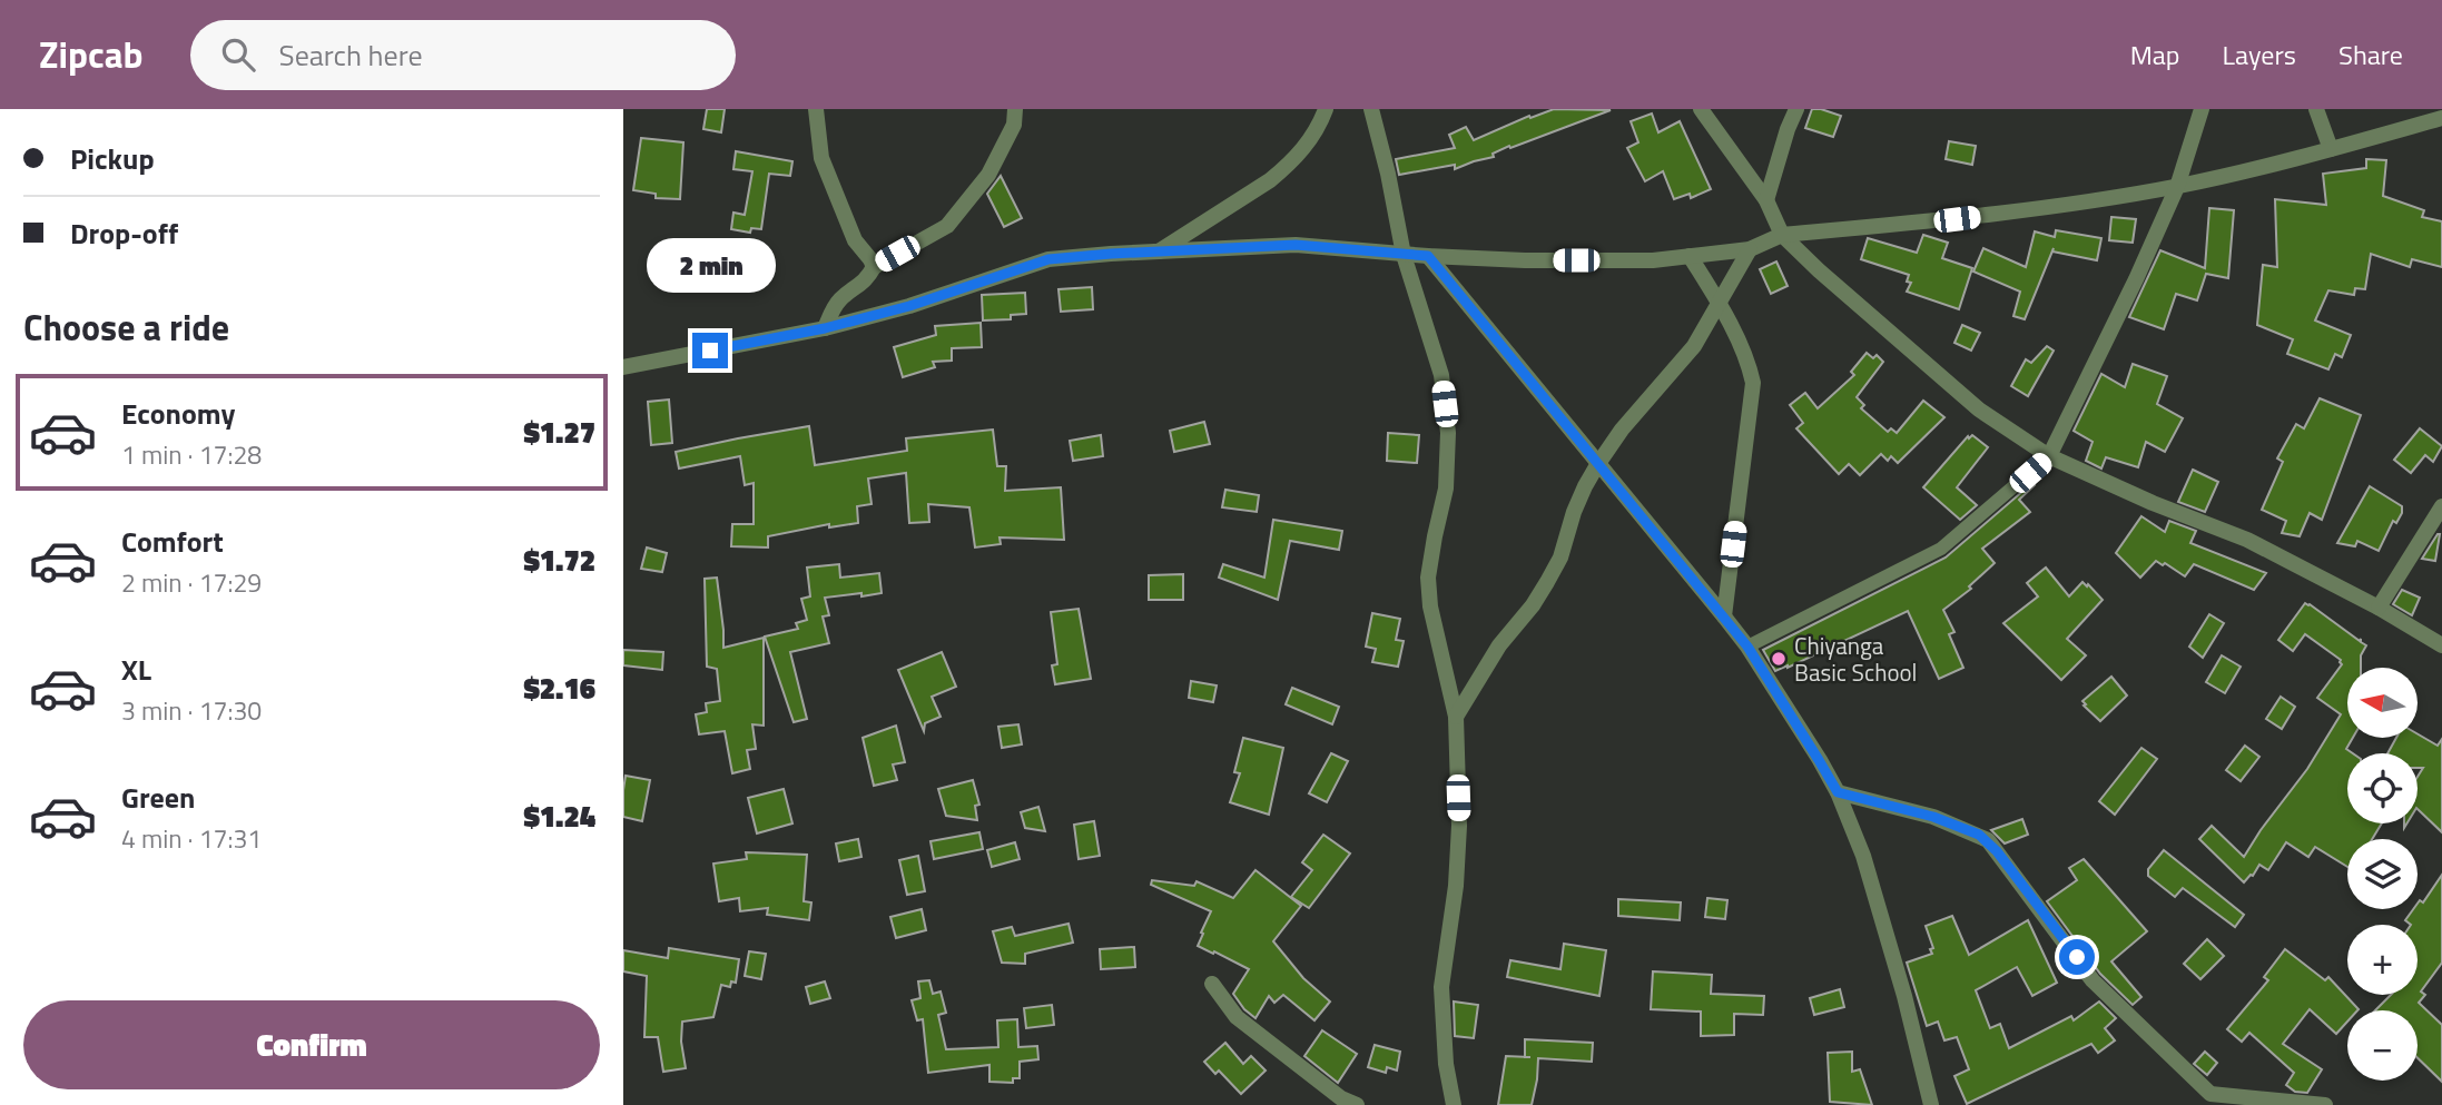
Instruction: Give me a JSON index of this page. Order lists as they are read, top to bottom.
{
  "places": ["Chiyanga Basic School"],
  "north": "left",
  "page": {
    "header": "Zipcab",
    "search": "Search here",
    "nav": ["Map", "Layers", "Share"],
    "banner": ["Pickup", "Drop-off"],
    "bubble": "2 min",
    "heading": "Choose a ride",
    "list": [
      {
        "name": "Economy",
        "note": "1 min · 17:28",
        "value": "$1.27"
      },
      {
        "name": "Comfort",
        "note": "2 min · 17:29",
        "value": "$1.72"
      },
      {
        "name": "XL",
        "note": "3 min · 17:30",
        "value": "$2.16"
      },
      {
        "name": "Green",
        "note": "4 min · 17:31",
        "value": "$1.24"
      }
    ],
    "map_buttons": ["+", "−"],
    "buttons": "Confirm"
  }
}
